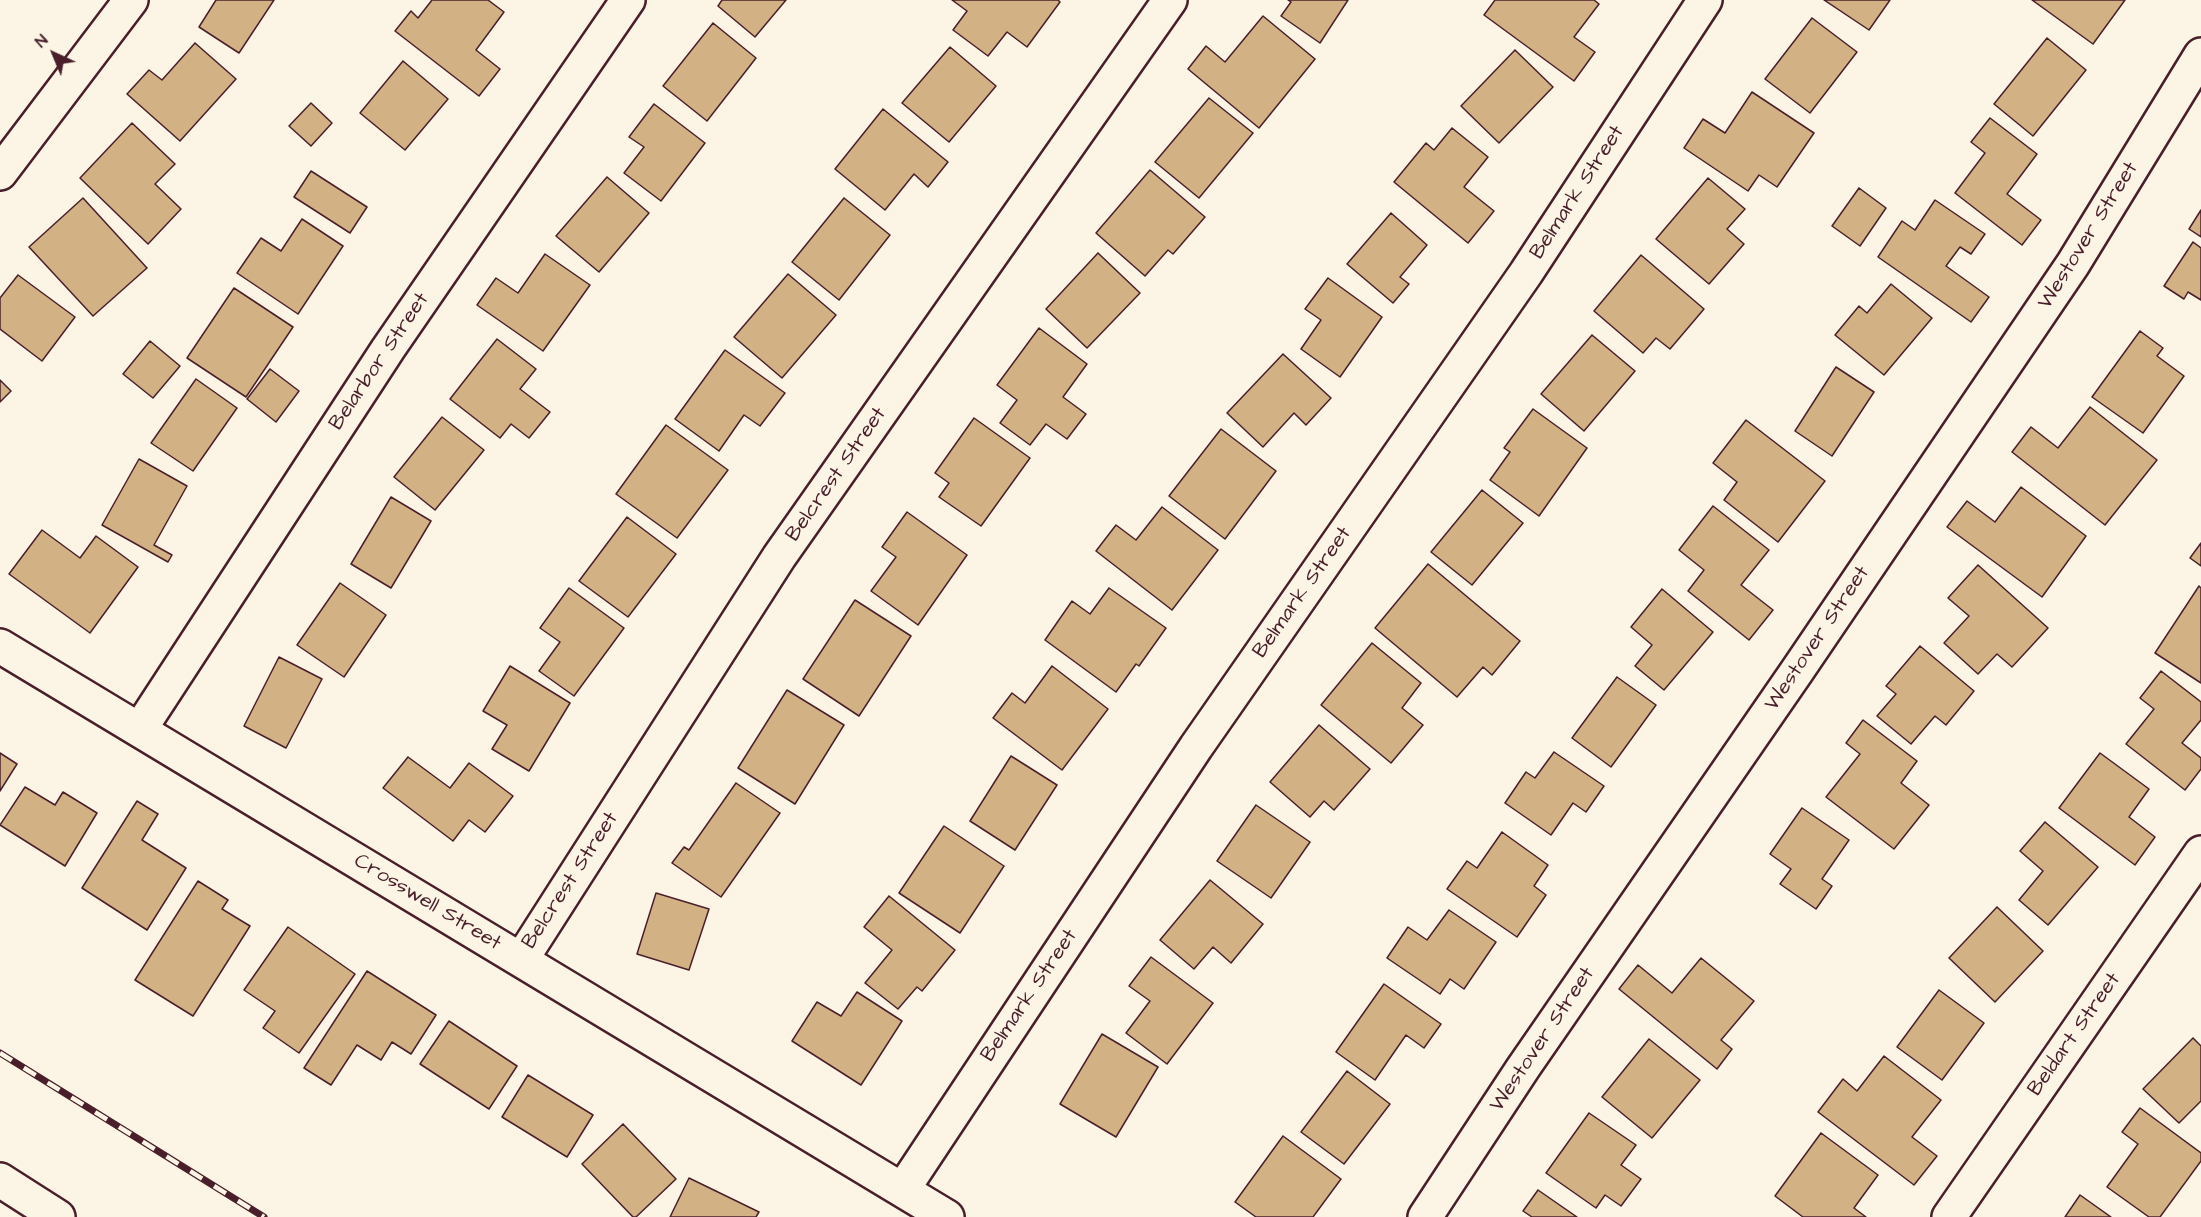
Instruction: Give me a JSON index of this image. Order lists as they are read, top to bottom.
{
  "streets": {
    "street": [
      "Belmark Street",
      "Westover Street",
      "Belarbor Street",
      "Belcrest Street",
      "Crosswell Street",
      "Beldart Street"
    ]
  },
  "crossings": [
    ["Belmark Street", "Crosswell Street"],
    ["Belarbor Street", "Crosswell Street"],
    ["Belcrest Street", "Crosswell Street"]
  ],
  "north": "top left"
}
